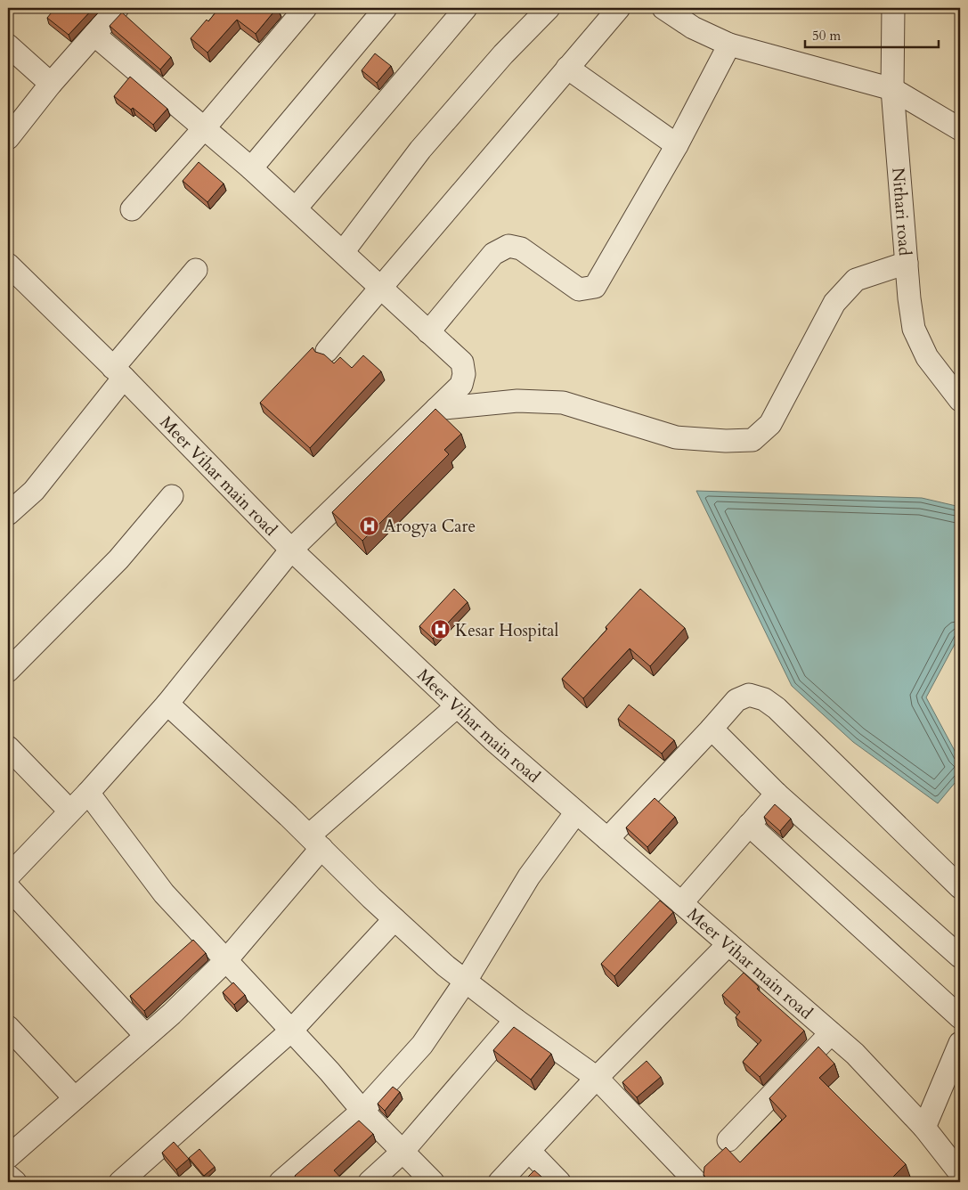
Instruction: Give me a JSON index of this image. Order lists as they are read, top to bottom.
{
  "streets": {
    "street": ["Nithari road", "Meer Vihar main road"]
  },
  "places": {
    "hospital": ["Arogya Care", "Kesar Hospital"]
  },
  "scale_bar": "50 m"
}
